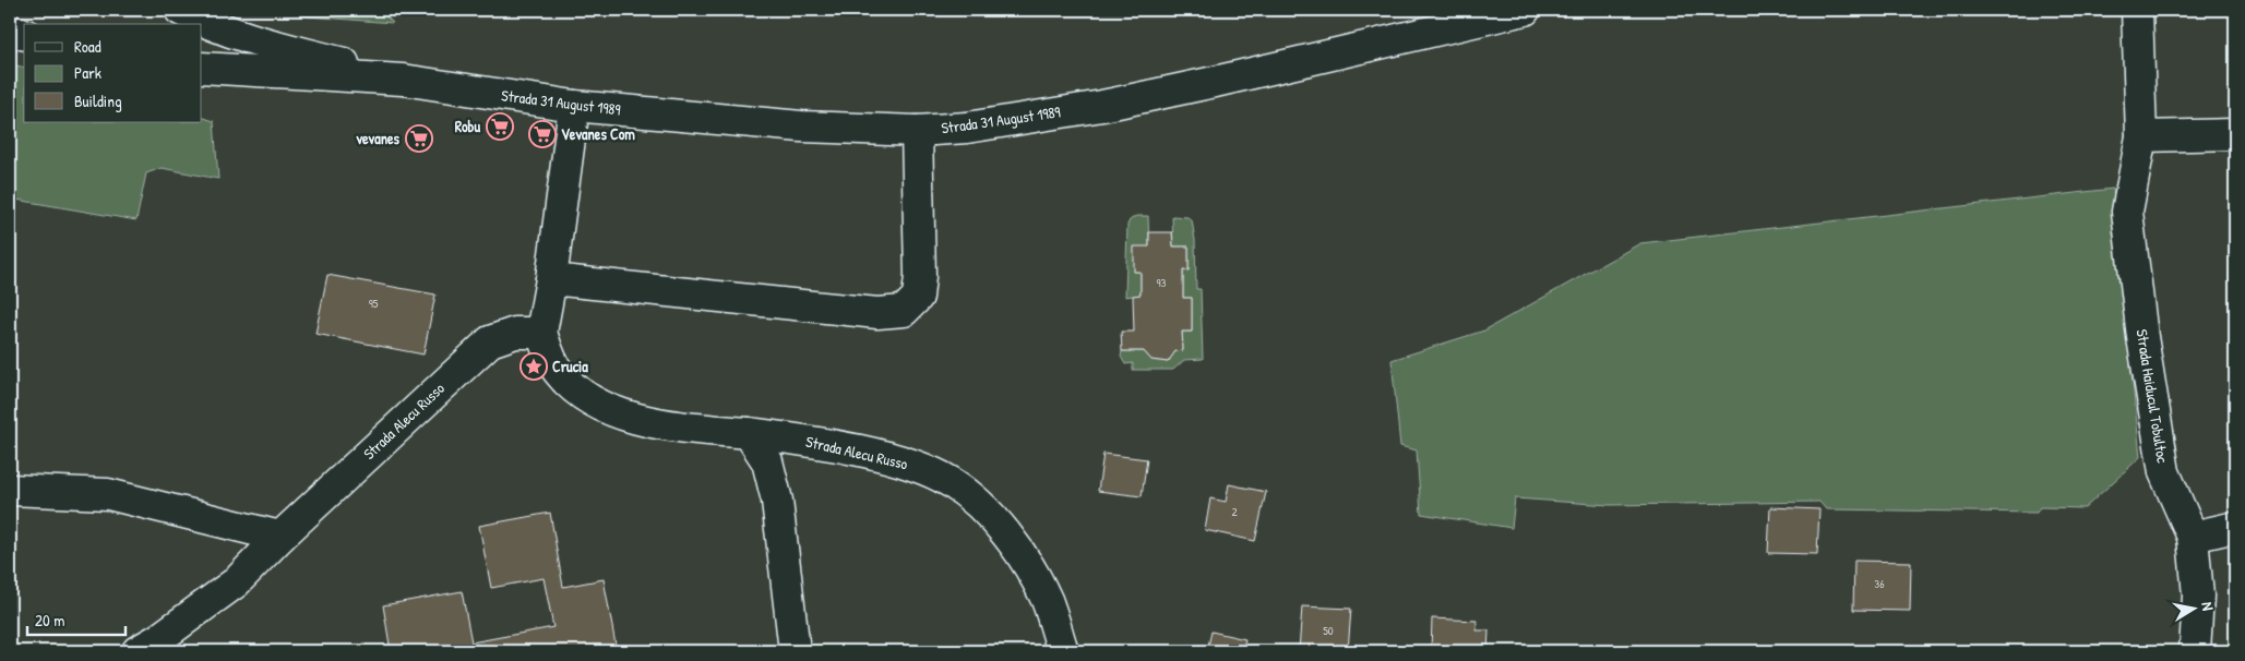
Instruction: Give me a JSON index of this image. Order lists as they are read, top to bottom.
{
  "streets": {
    "street": ["Strada 31 August 1989", "Strada Haiducul Tobultoc", "Strada Alecu Russo"]
  },
  "places": {
    "supermarket": ["Robu", "Vevanes Com", "vevanes"],
    "place": ["Crucia"]
  },
  "house_numbers": [
    "93",
    "95",
    "2",
    "36",
    "50"
  ],
  "legend": ["Road", "Park", "Building"],
  "scale_bar": "20 m",
  "north": "right"
}
